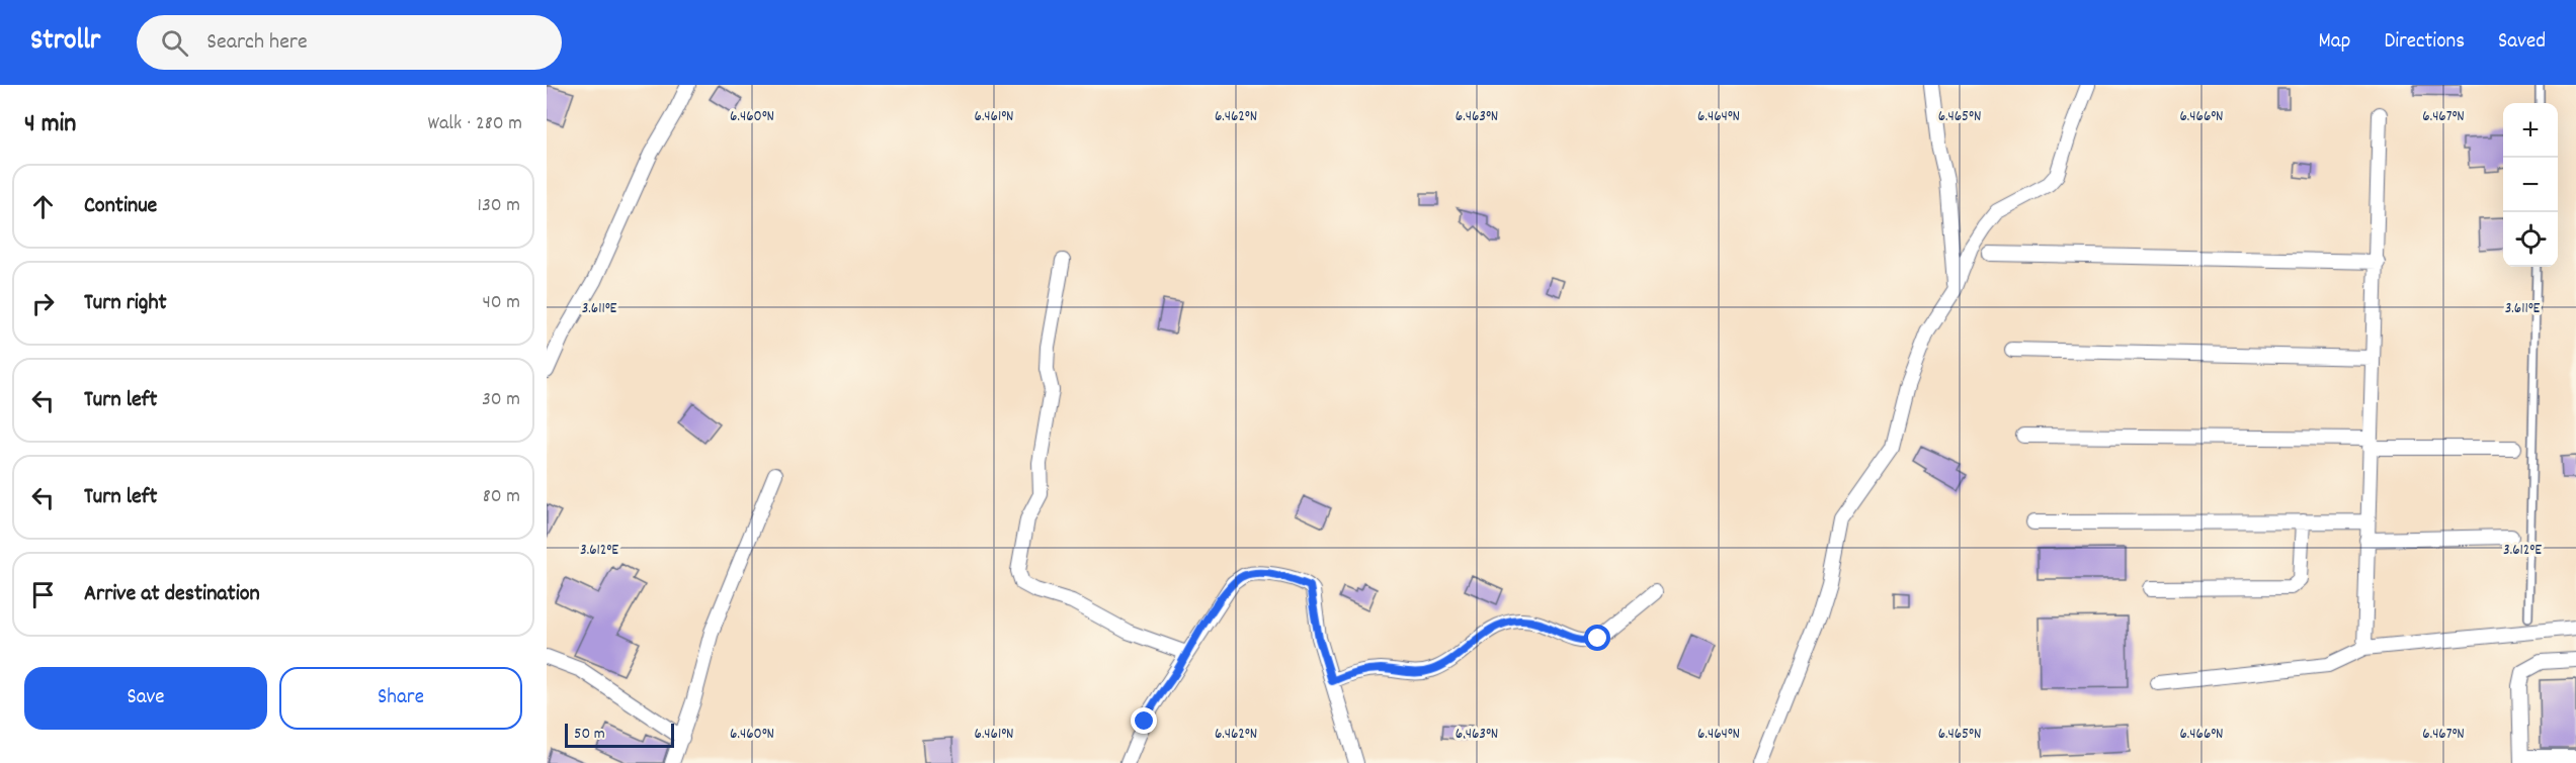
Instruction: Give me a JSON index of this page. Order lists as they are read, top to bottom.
{
  "scale_bar": "50 m",
  "page": {
    "header": "Strollr",
    "search": "Search here",
    "nav": ["Map", "Directions", "Saved"],
    "heading": ["4 min", "Walk · 280 m"],
    "map_buttons": ["+", "−"],
    "list": [
      ["Continue", "130 m"],
      ["Turn right", "40 m"],
      ["Turn left", "30 m"],
      ["Turn left", "80 m"],
      "Arrive at destination"
    ],
    "buttons": ["Save", "Share"],
    "scale": "50 m"
  },
  "coordinates": [
    "6.460°N",
    "6.461°N",
    "6.462°N",
    "6.463°N",
    "6.464°N",
    "6.465°N",
    "6.466°N",
    "6.467°N",
    "3.611°E",
    "3.612°E"
  ]
}
